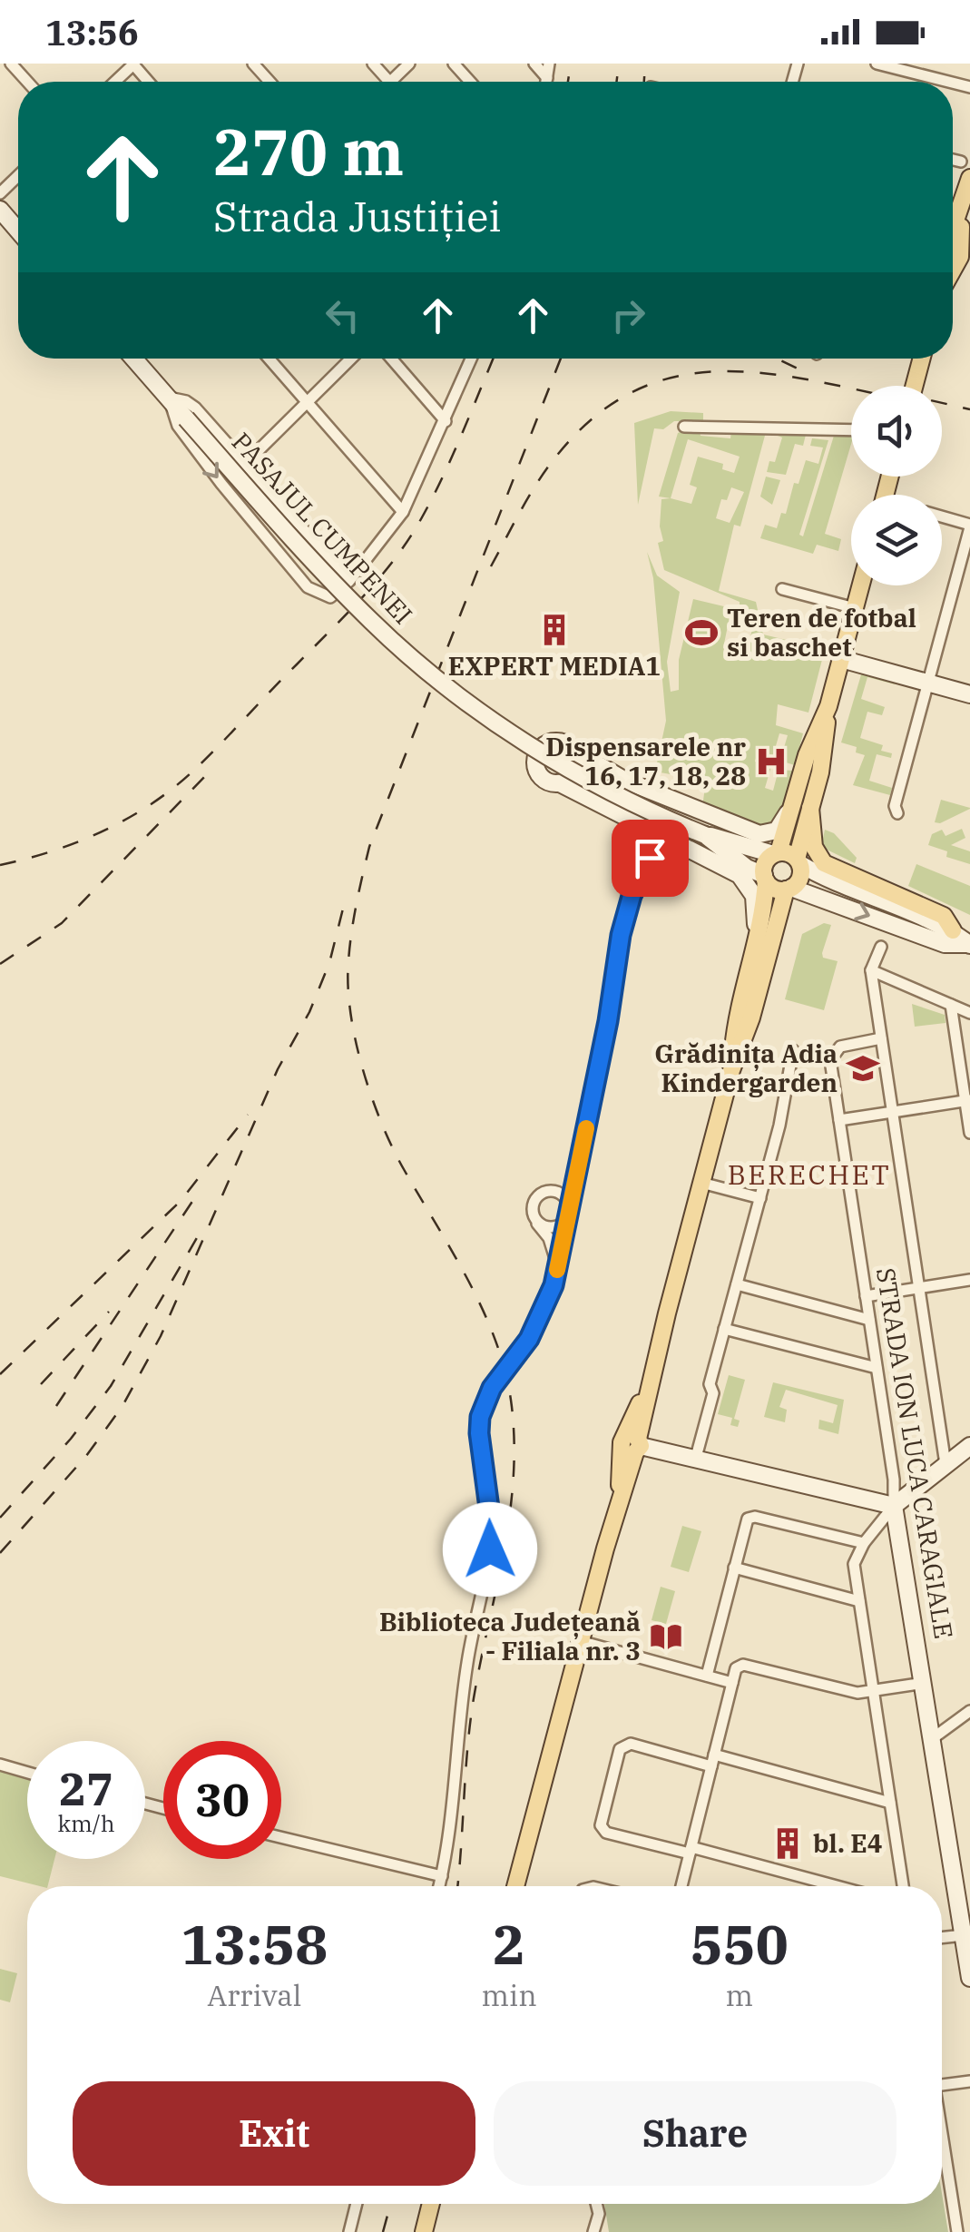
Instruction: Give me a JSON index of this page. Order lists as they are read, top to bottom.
{
  "streets": {
    "main road": ["PASAJUL CUMPENEI", "STRADA ION LUCA CARAGIALE"]
  },
  "districts": ["BERECHET"],
  "places": {
    "building": ["EXPERT MEDIA1", "bl. E4"],
    "sports": ["Teren de fotbal si baschet"],
    "hospital": ["Dispensarele nr 16, 17, 18, 28"],
    "school or university": ["Grădinița Adia Kindergarden"],
    "library": ["Biblioteca Județeană - Filiala nr. 3"]
  },
  "page": {
    "status": "13:56",
    "turn": ["270 m", "Strada Justiției"],
    "speed": "27 km/h",
    "limit": "30",
    "eta": [
      "13:58",
      "Arrival",
      "2",
      "min",
      "550",
      "m"
    ],
    "buttons": ["Exit", "Share"]
  }
}
